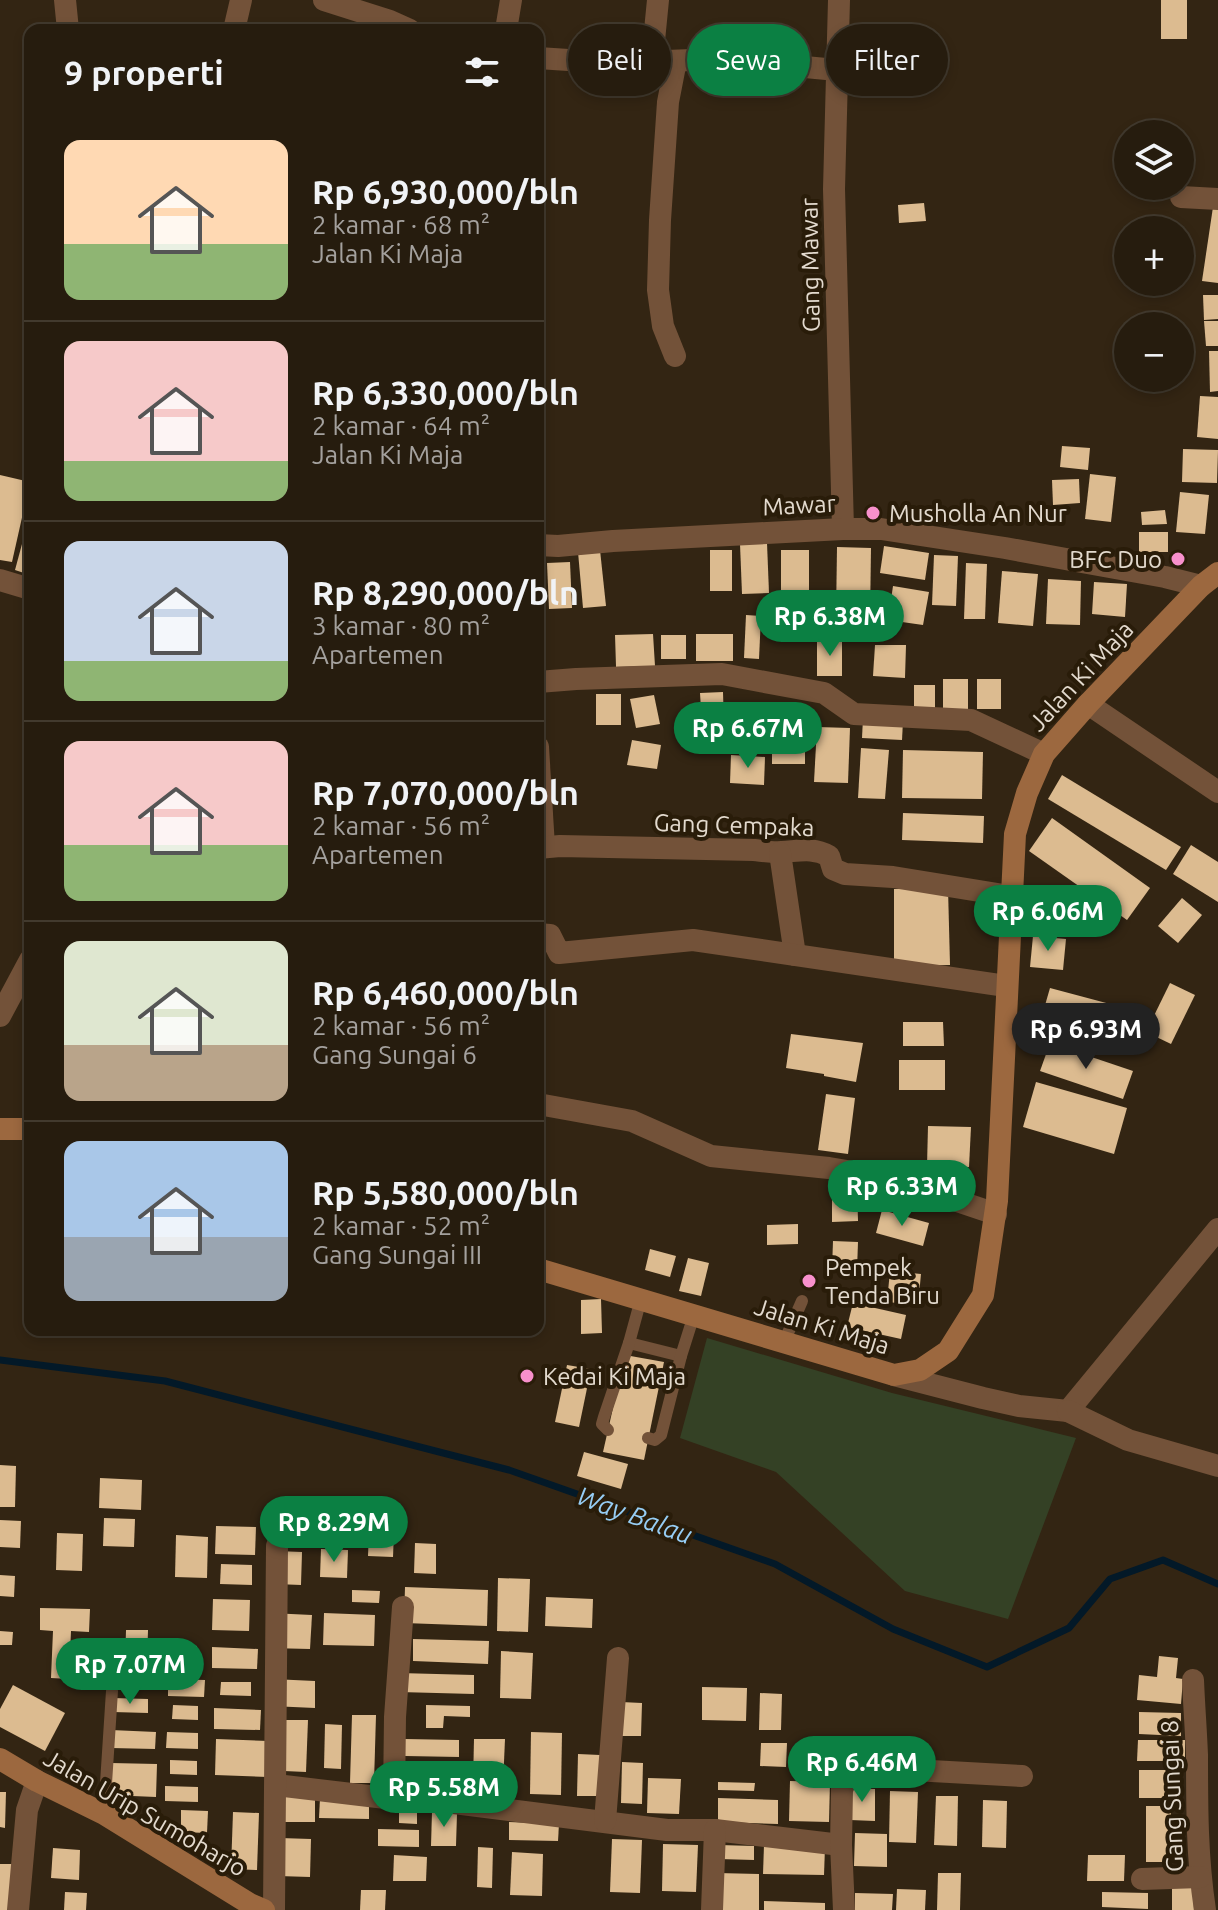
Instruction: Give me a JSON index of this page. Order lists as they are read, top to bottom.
{
  "streets": {
    "main road": ["Jalan Ki Maja", "Jalan Urip Sumoharjo"],
    "street": [
      "Gang Mawar",
      "Mawar",
      "Gang Cempaka",
      "Gang Sungai 8"
    ]
  },
  "crossings": [
    ["Gang Mawar", "Mawar"],
    ["Mawar", "Jalan Ki Maja"],
    ["Jalan Ki Maja", "Gang Cempaka"]
  ],
  "water": ["Way Balau"],
  "places": [
    "Musholla An Nur",
    "BFC Duo",
    "Pempek Tenda Biru",
    "Kedai Ki Maja"
  ],
  "page": {
    "chip": ["Beli", "Sewa", "Filter"],
    "heading": "9 properti",
    "map_buttons": ["+", "−"],
    "list": [
      {
        "name": "Rp 6,930,000/bln",
        "note": "2 kamar · 68 m² · Jalan Ki Maja"
      },
      {
        "name": "Rp 6,330,000/bln",
        "note": "2 kamar · 64 m² · Jalan Ki Maja"
      },
      {
        "name": "Rp 8,290,000/bln",
        "note": "3 kamar · 80 m² · Apartemen"
      },
      {
        "name": "Rp 7,070,000/bln",
        "note": "2 kamar · 56 m² · Apartemen"
      },
      {
        "name": "Rp 6,460,000/bln",
        "note": "2 kamar · 56 m² · Gang Sungai 6"
      },
      {
        "name": "Rp 5,580,000/bln",
        "note": "2 kamar · 52 m² · Gang Sungai III"
      }
    ],
    "price": [
      "Rp 6.38M",
      "Rp 6.67M",
      "Rp 6.06M",
      "Rp 6.93M",
      "Rp 6.33M",
      "Rp 8.29M",
      "Rp 7.07M",
      "Rp 6.46M",
      "Rp 5.58M"
    ]
  }
}
